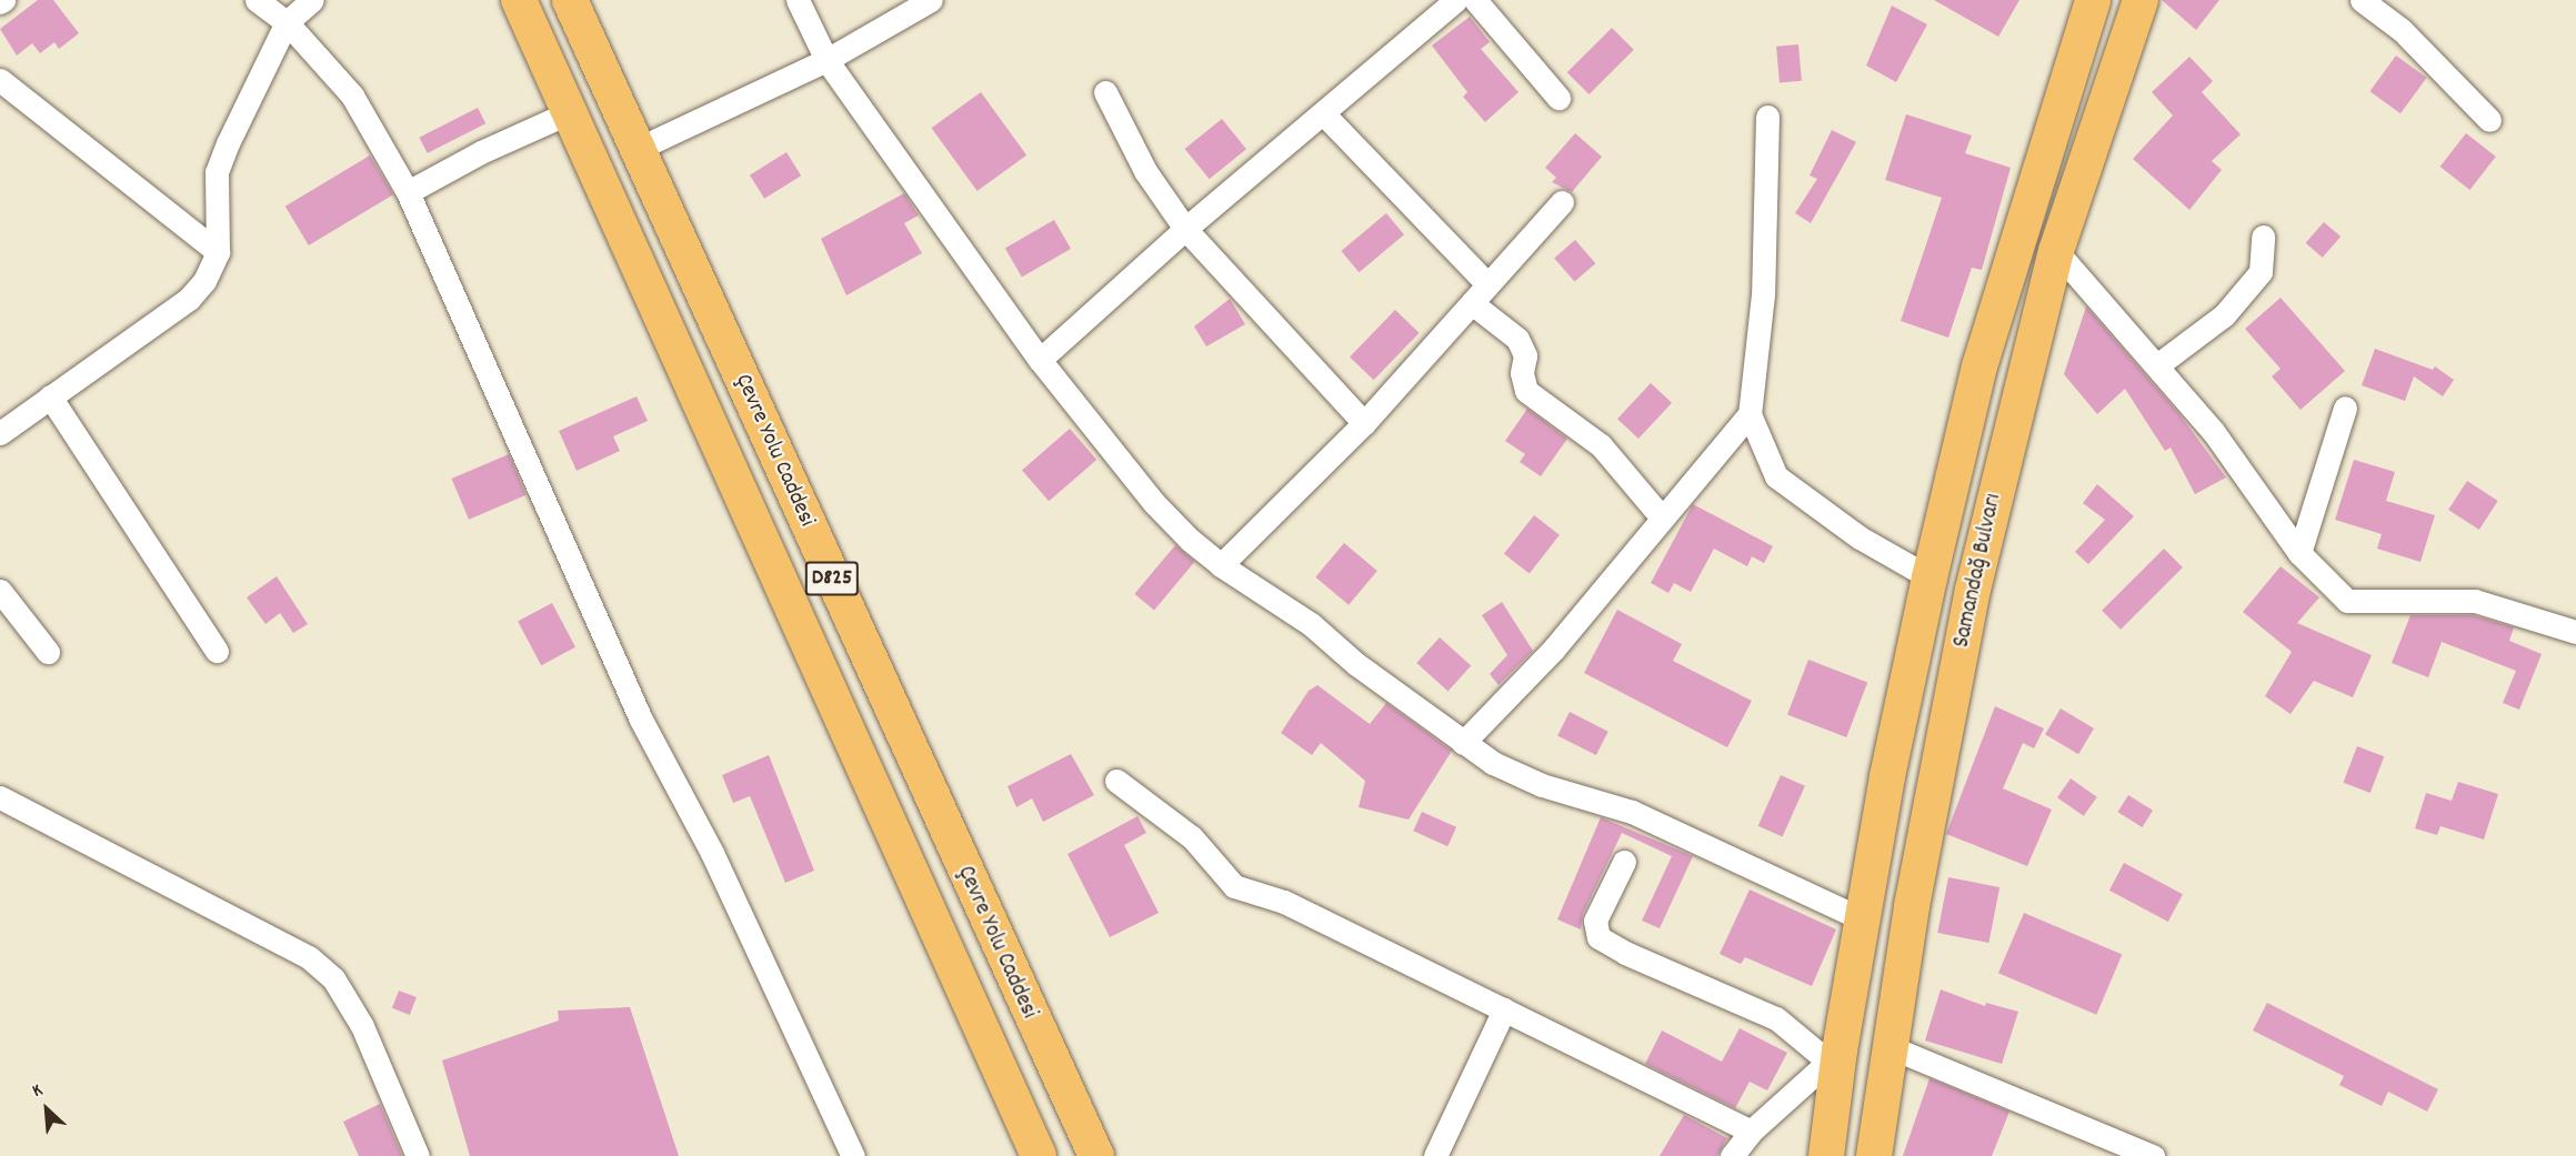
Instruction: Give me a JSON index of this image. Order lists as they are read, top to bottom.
{
  "streets": {
    "highway": ["Çevre Yolu Caddesi", "Samandağ Bulvarı", "D825"]
  },
  "north": "top left"
}
